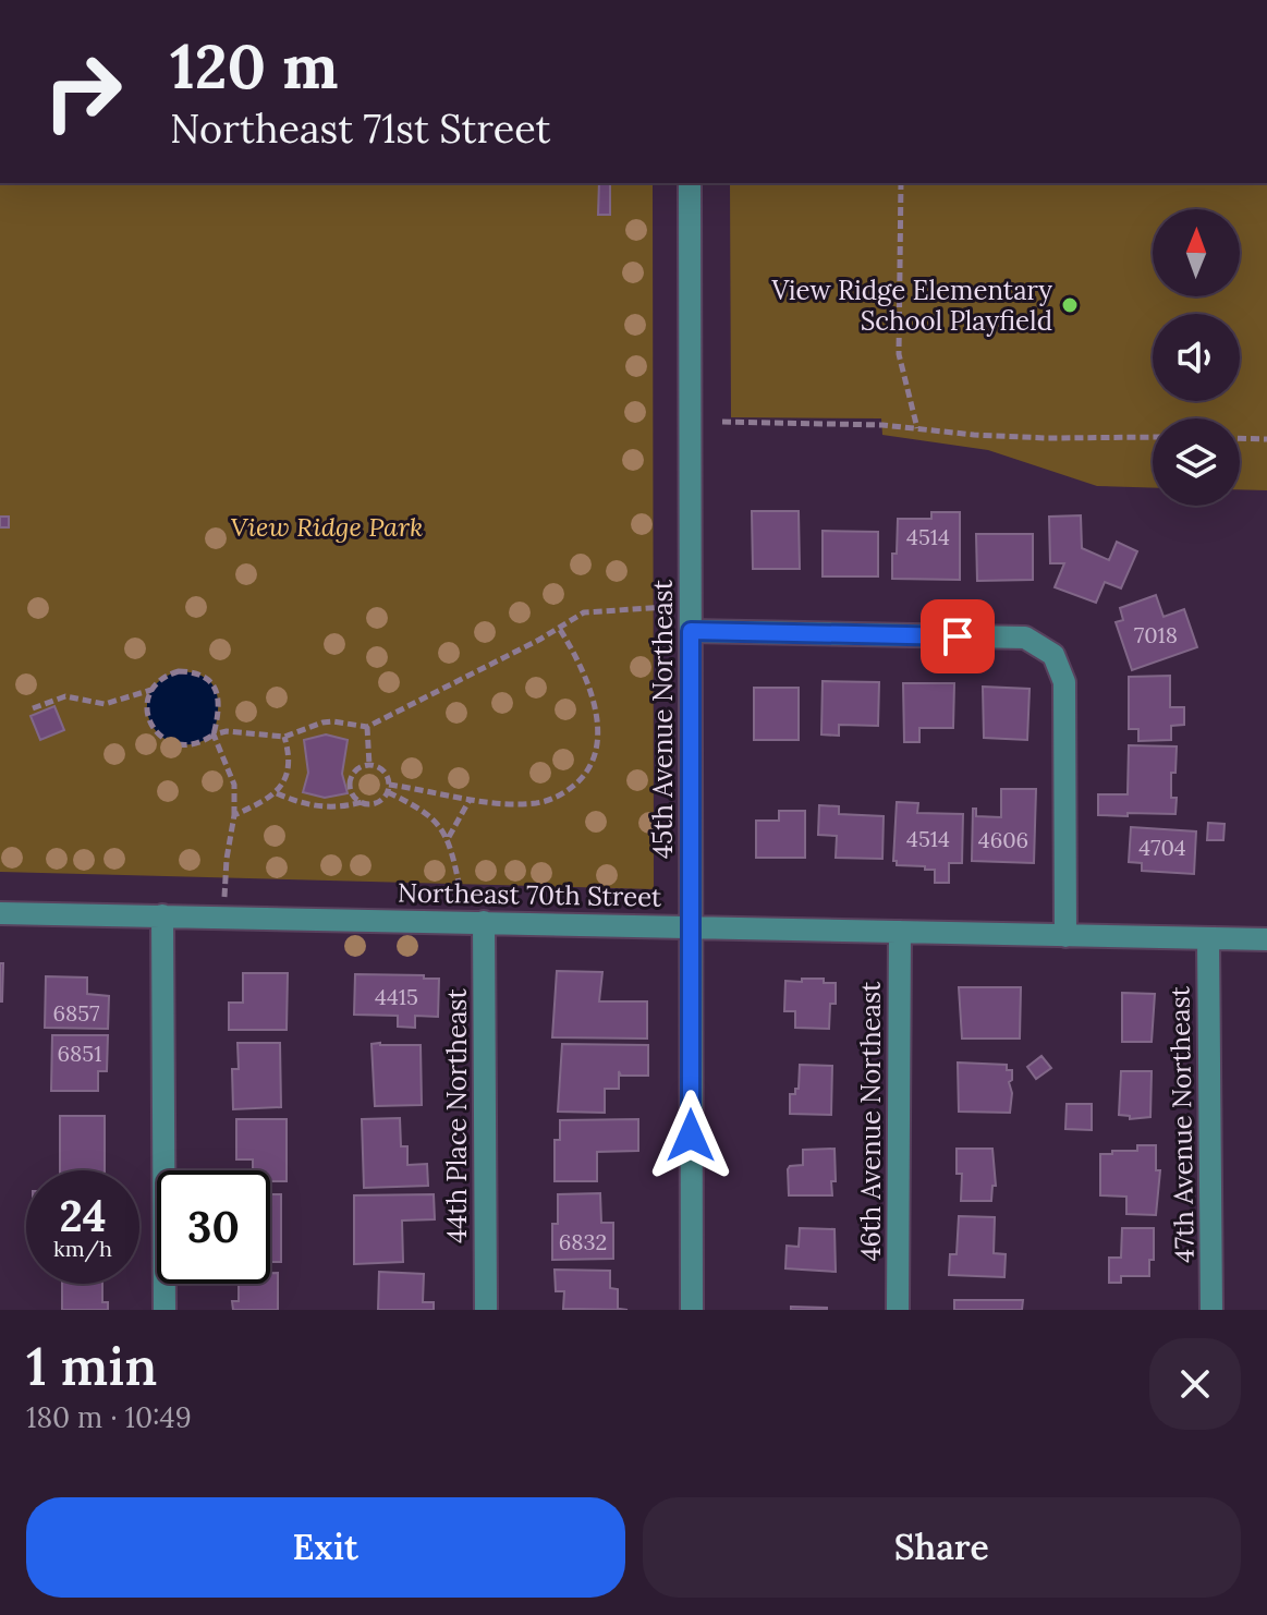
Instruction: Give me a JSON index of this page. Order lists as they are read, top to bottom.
{
  "streets": {
    "street": [
      "45th Avenue Northeast",
      "Northeast 70th Street",
      "44th Place Northeast",
      "46th Avenue Northeast",
      "47th Avenue Northeast"
    ]
  },
  "crossings": [
    ["45th Avenue Northeast", "Northeast 70th Street"],
    ["Northeast 70th Street", "44th Place Northeast"],
    ["Northeast 70th Street", "46th Avenue Northeast"],
    ["Northeast 70th Street", "47th Avenue Northeast"]
  ],
  "parks": ["View Ridge Park"],
  "places": ["View Ridge Elementary School Playfield"],
  "house_numbers": [
    "4514",
    "7018",
    "4514",
    "4606",
    "4704",
    "4415",
    "6857",
    "6851",
    "6832"
  ],
  "north": "top",
  "page": {
    "turn": ["120 m", "Northeast 71st Street"],
    "speed": "24 km/h",
    "limit": "30",
    "heading": ["1 min", "180 m · 10:49"],
    "buttons": ["Exit", "Share"]
  }
}
